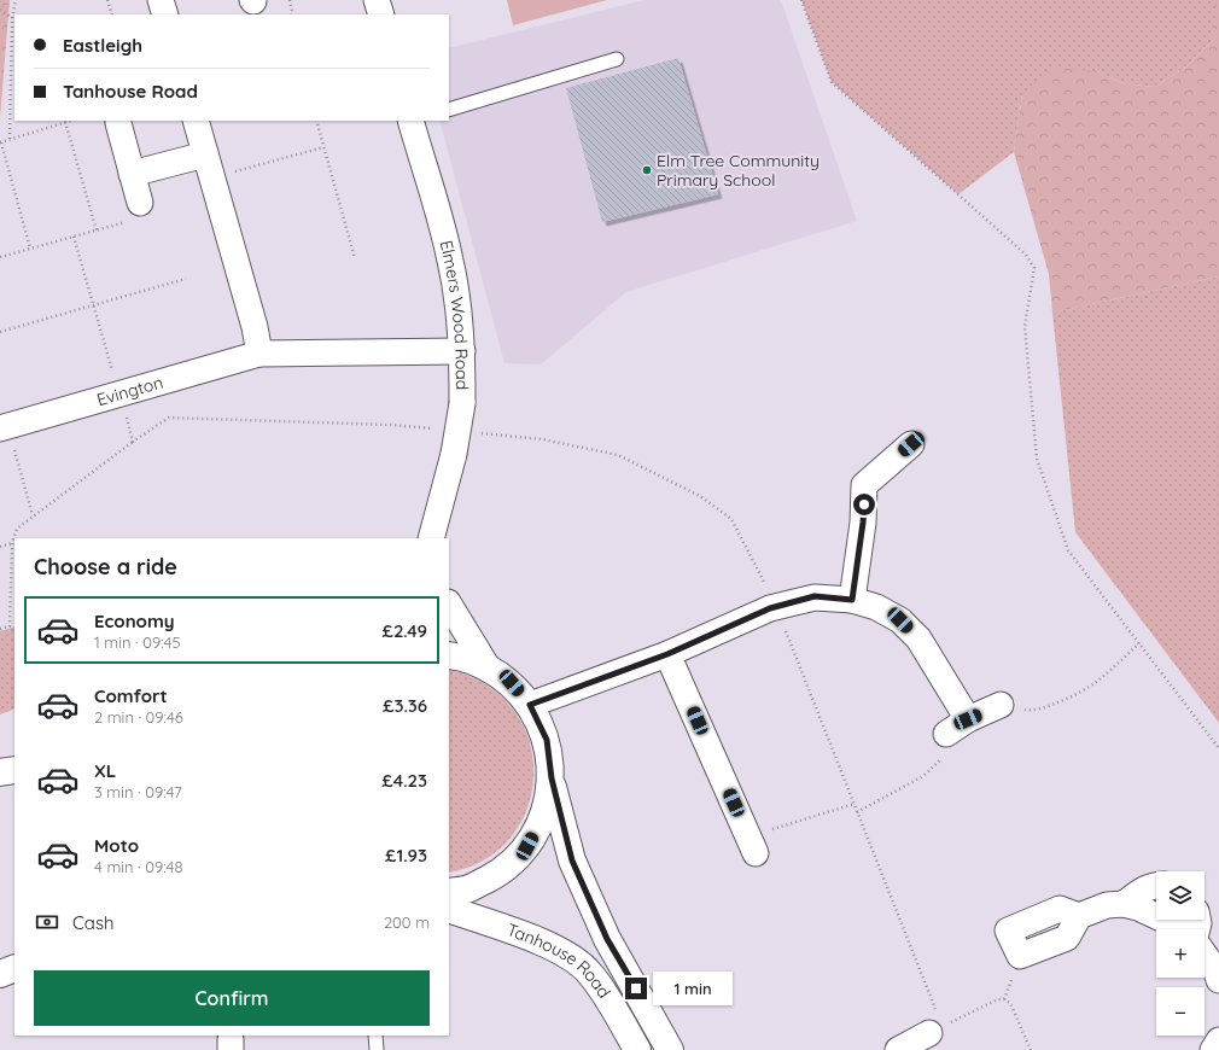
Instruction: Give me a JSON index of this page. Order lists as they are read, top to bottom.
{
  "streets": {
    "street": ["Elmers Wood Road", "Evington", "Tanhouse Road"]
  },
  "crossings": [
    ["Elmers Wood Road", "Evington"]
  ],
  "places": ["Elm Tree Community Primary School"],
  "page": {
    "banner": ["Eastleigh", "Tanhouse Road"],
    "heading": "Choose a ride",
    "list": [
      {
        "name": "Economy",
        "note": "1 min · 09:45",
        "value": "£2.49"
      },
      {
        "name": "Comfort",
        "note": "2 min · 09:46",
        "value": "£3.36"
      },
      {
        "name": "XL",
        "note": "3 min · 09:47",
        "value": "£4.23"
      },
      {
        "name": "Moto",
        "note": "4 min · 09:48",
        "value": "£1.93"
      }
    ],
    "map_buttons": ["+", "−"],
    "pay": ["Cash", "200 m"],
    "buttons": "Confirm",
    "bubble": "1 min"
  }
}
